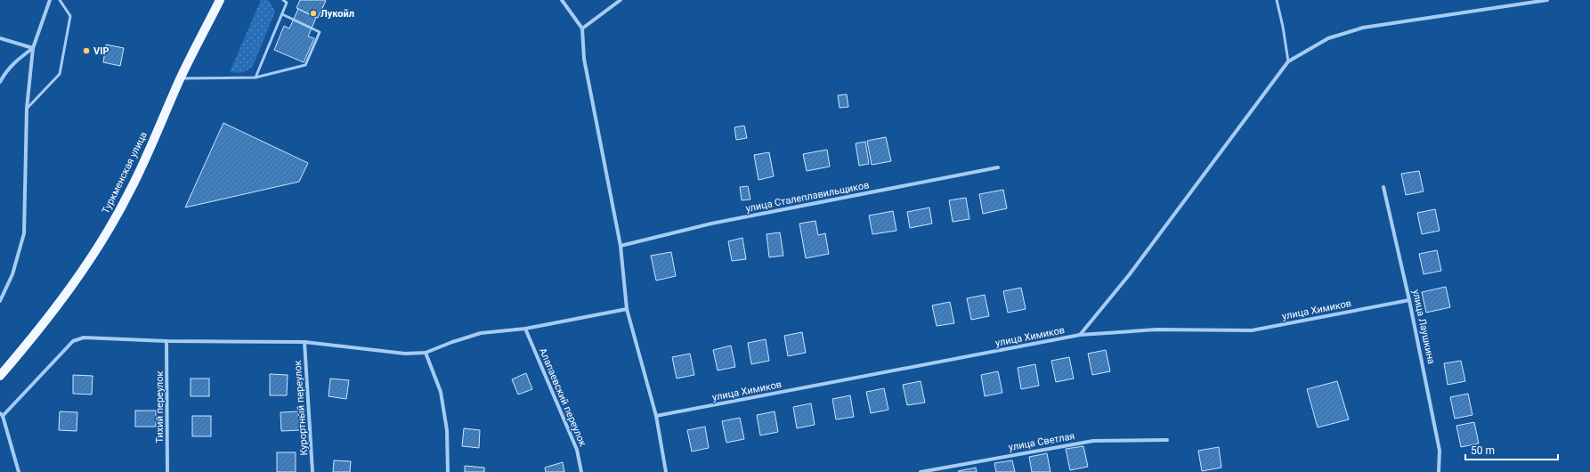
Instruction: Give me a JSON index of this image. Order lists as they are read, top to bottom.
{
  "streets": {
    "main road": ["Туркменская улица"],
    "street": [
      "улица Сталеплавильщиков",
      "улица Химиков",
      "улица Лаушкина",
      "Алапаевский переулок",
      "Тихий переулок",
      "Курортный переулок",
      "улица Светлая"
    ]
  },
  "crossings": [
    ["улица Химиков", "улица Лаушкина"]
  ],
  "places": ["Лукойл", "VIP"],
  "scale_bar": "50 m"
}
